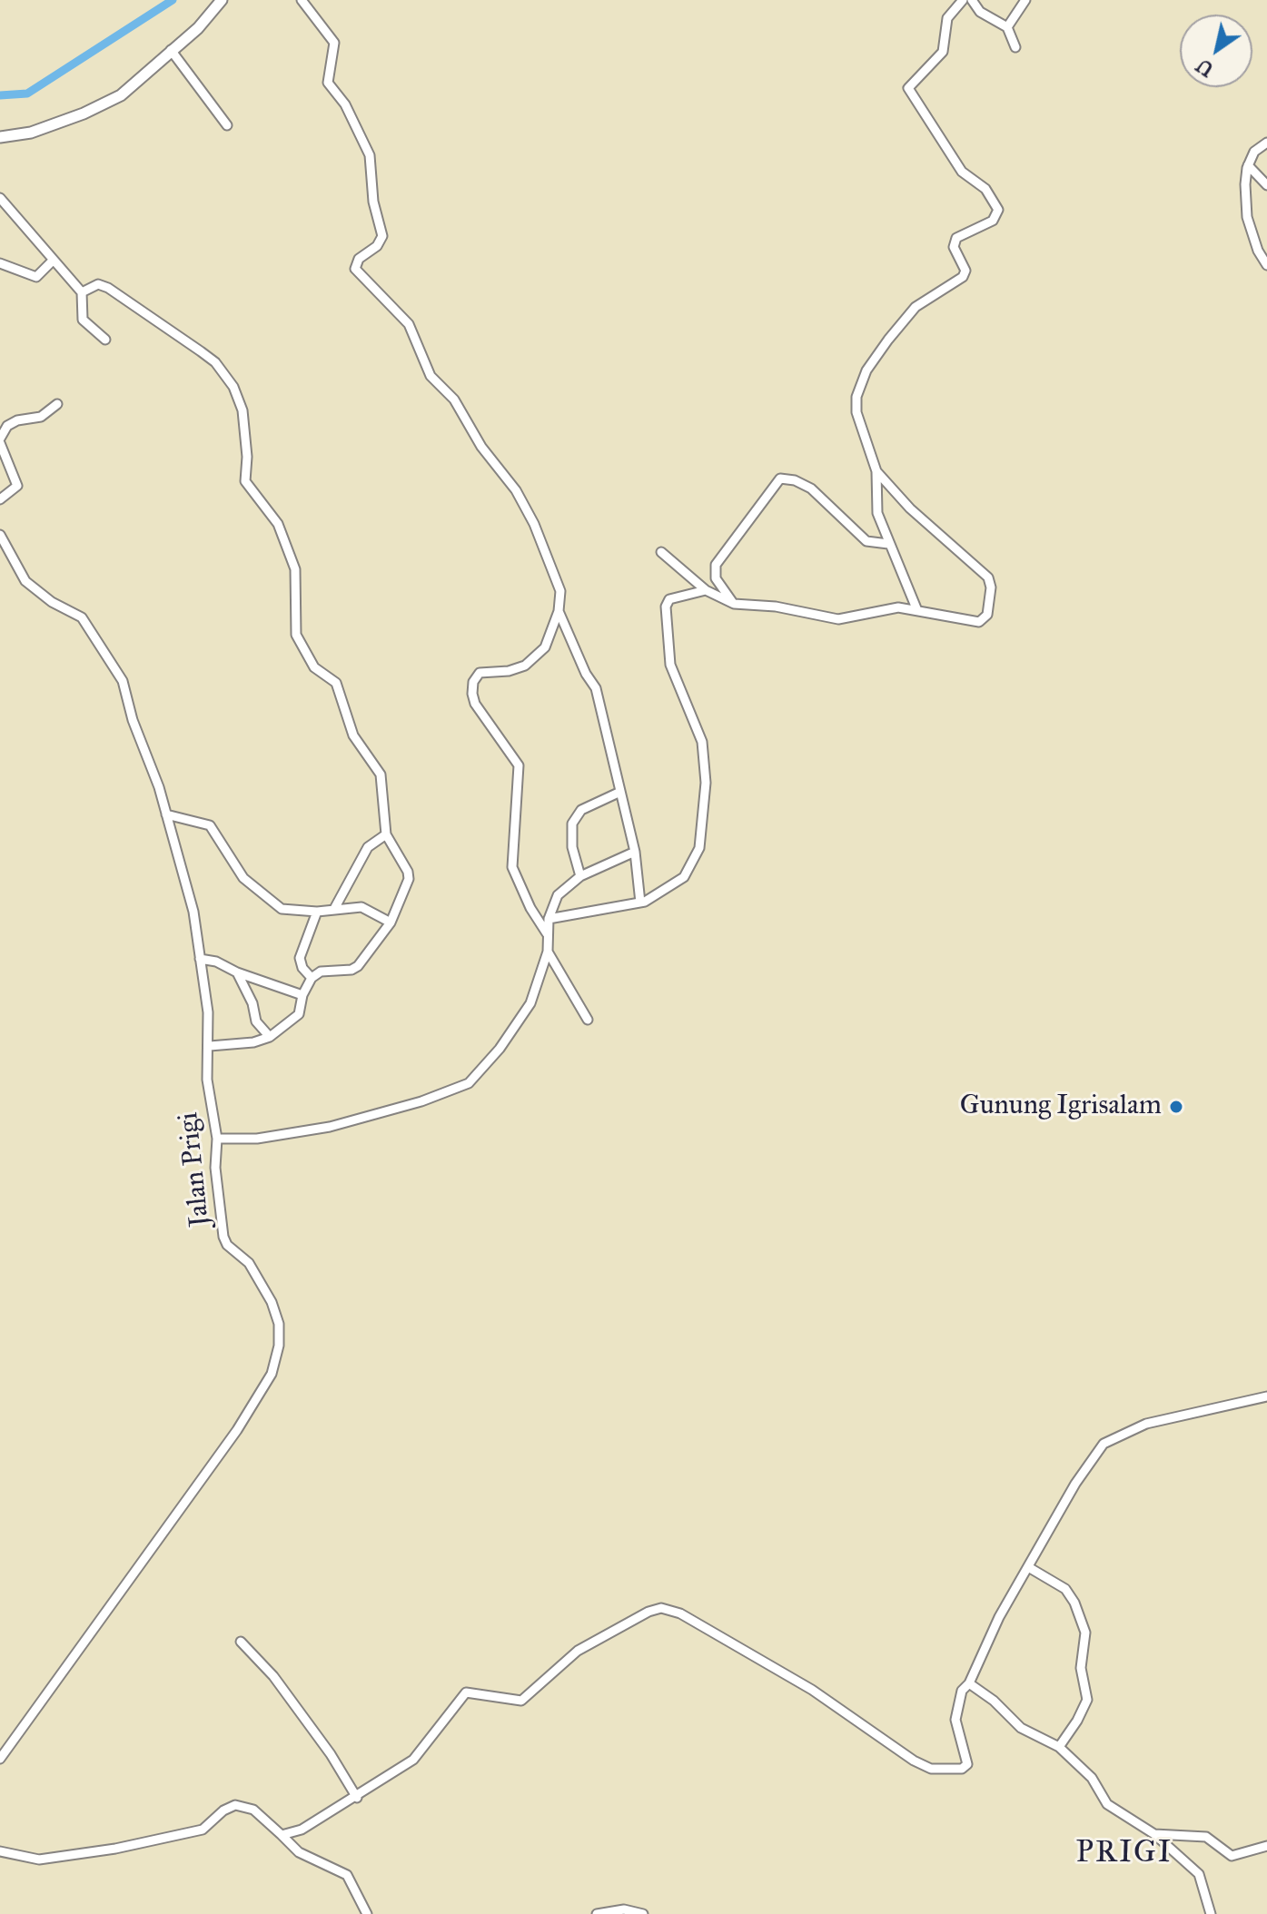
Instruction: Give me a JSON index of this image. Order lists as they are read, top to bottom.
{
  "streets": {
    "street": ["Jalan Prigi"]
  },
  "districts": ["PRIGI"],
  "places": ["Gunung Igrisalam"],
  "north": "bottom left"
}
